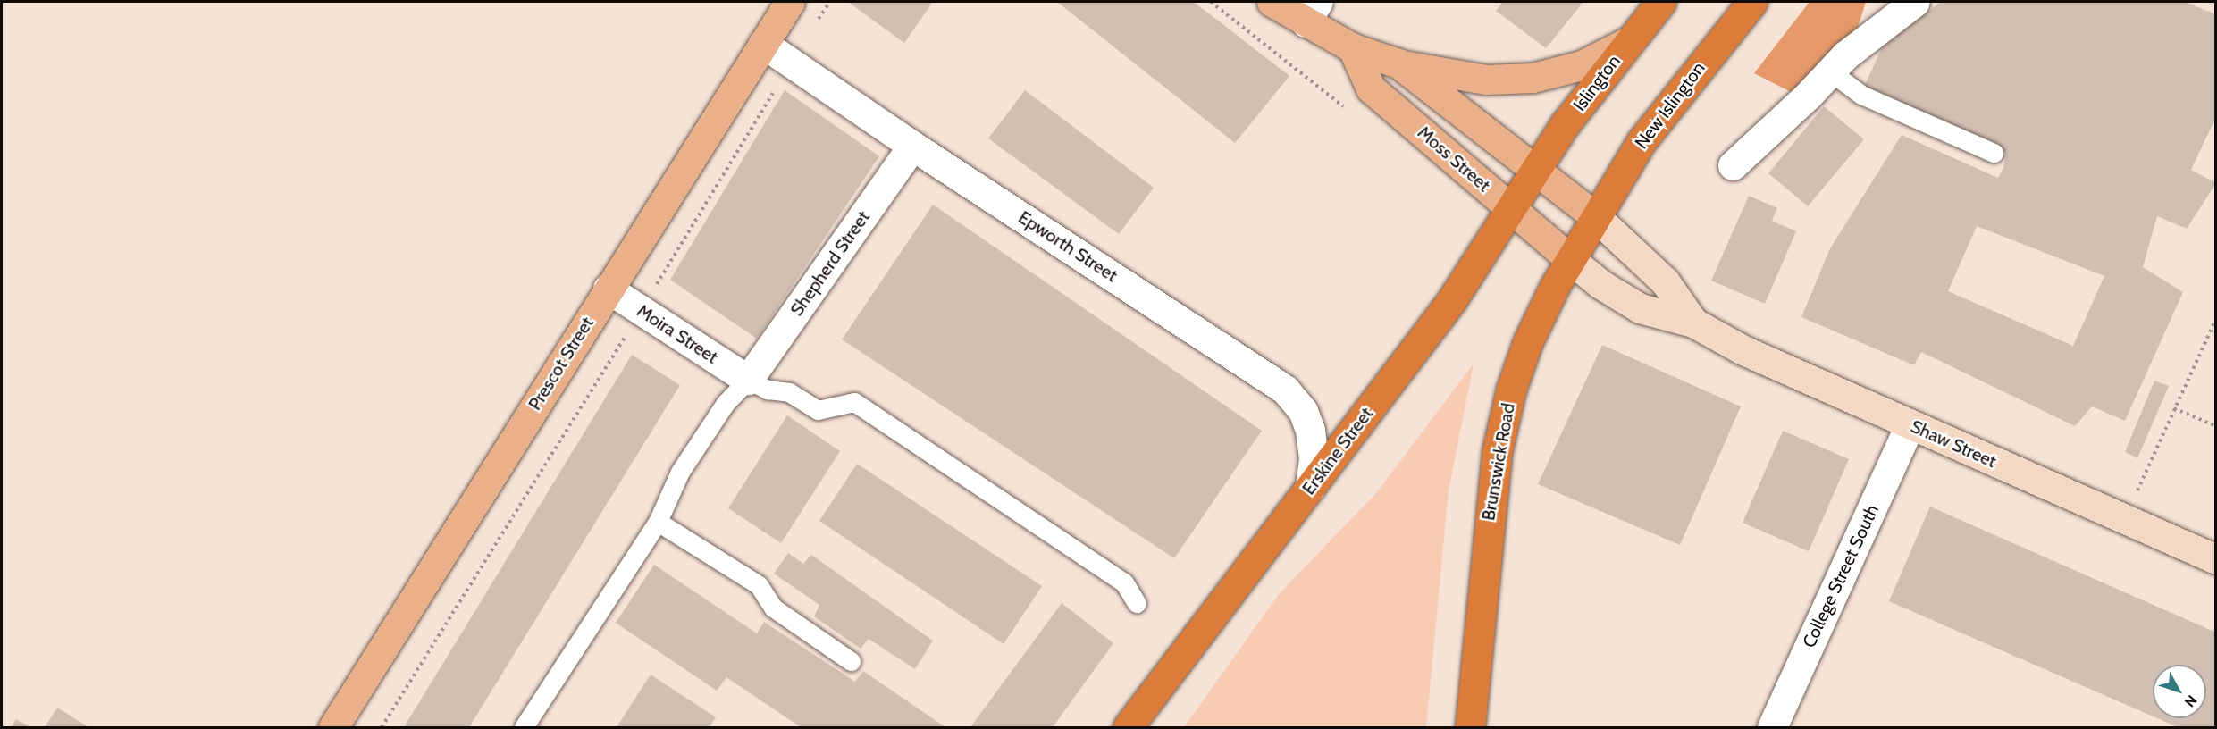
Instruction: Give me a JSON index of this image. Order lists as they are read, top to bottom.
{
  "streets": {
    "highway": [
      "Islington",
      "New Islington",
      "Erskine Street",
      "Brunswick Road"
    ],
    "main road": ["Moss Street", "Prescot Street"],
    "street": [
      "Epworth Street",
      "Shepherd Street",
      "Moira Street",
      "Shaw Street",
      "College Street South"
    ]
  },
  "crossings": [
    ["Islington", "Erskine Street"],
    ["New Islington", "Shaw Street"],
    ["New Islington", "Brunswick Road"],
    ["Moss Street", "Shaw Street"],
    ["Moss Street", "Erskine Street"],
    ["Moss Street", "Brunswick Road"],
    ["Epworth Street", "Shepherd Street"],
    ["Epworth Street", "Prescot Street"],
    ["Epworth Street", "Erskine Street"],
    ["Shepherd Street", "Moira Street"],
    ["Moira Street", "Prescot Street"],
    ["Shaw Street", "Brunswick Road"],
    ["Shaw Street", "College Street South"]
  ],
  "north": "bottom right"
}
